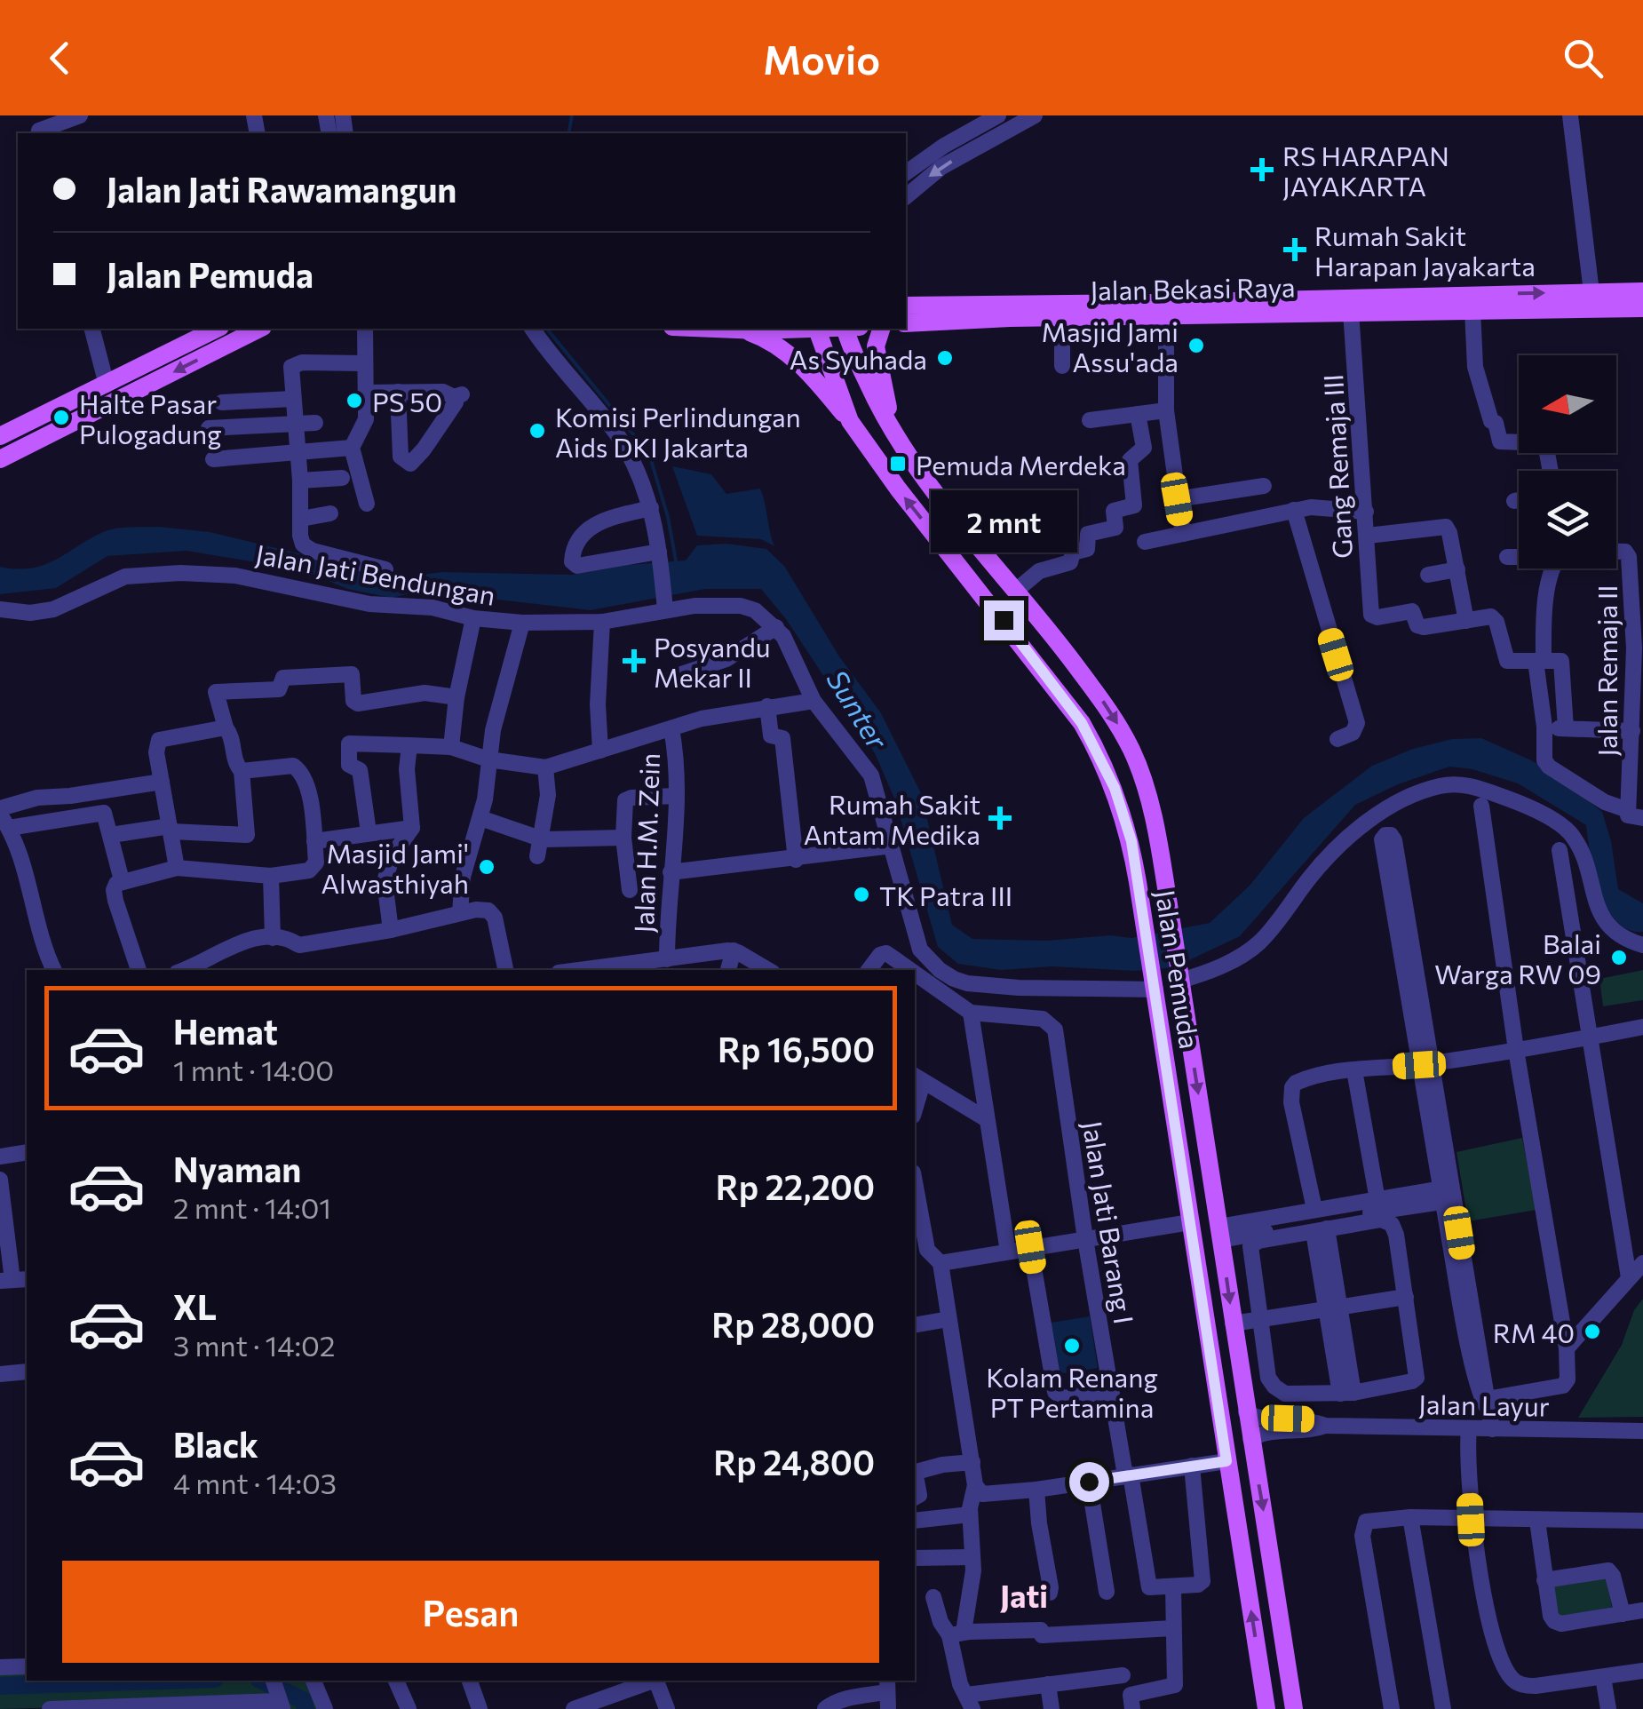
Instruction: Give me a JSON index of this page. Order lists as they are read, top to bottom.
{
  "streets": {
    "main road": ["Jalan Bekasi Raya", "Jalan Pemuda"],
    "street": [
      "Gang Remaja III",
      "Jalan Jati Bendungan",
      "Jalan Remaja II",
      "Jalan H.M. Zein",
      "Jalan Jati Barang I",
      "Jalan Layur"
    ]
  },
  "crossings": [
    ["Jalan Bekasi Raya", "Gang Remaja III"],
    ["Jalan Pemuda", "Jalan Layur"]
  ],
  "districts": ["Jati"],
  "water": ["Sunter"],
  "places": {
    "health": [
      "RS HARAPAN JAYAKARTA",
      "Rumah Sakit Harapan Jayakarta",
      "Posyandu Mekar II",
      "Rumah Sakit Antam Medika"
    ],
    "other": [
      "Masjid Jami Assu'ada",
      "As Syuhada",
      "PS 50",
      "Halte Pasar Pulogadung",
      "Komisi Perlindungan Aids DKI Jakarta",
      "Masjid Jami' Alwasthiyah",
      "TK Patra III",
      "Balai Warga RW 09",
      "RM 40",
      "Kolam Renang PT Pertamina"
    ],
    "transit": ["Pemuda Merdeka"]
  },
  "north": "left",
  "page": {
    "header": "Movio",
    "banner": ["Jalan Jati Rawamangun", "Jalan Pemuda"],
    "bubble": "2 mnt",
    "list": [
      {
        "name": "Hemat",
        "note": "1 mnt · 14:00",
        "value": "Rp 16,500"
      },
      {
        "name": "Nyaman",
        "note": "2 mnt · 14:01",
        "value": "Rp 22,200"
      },
      {
        "name": "XL",
        "note": "3 mnt · 14:02",
        "value": "Rp 28,000"
      },
      {
        "name": "Black",
        "note": "4 mnt · 14:03",
        "value": "Rp 24,800"
      }
    ],
    "buttons": "Pesan"
  }
}
